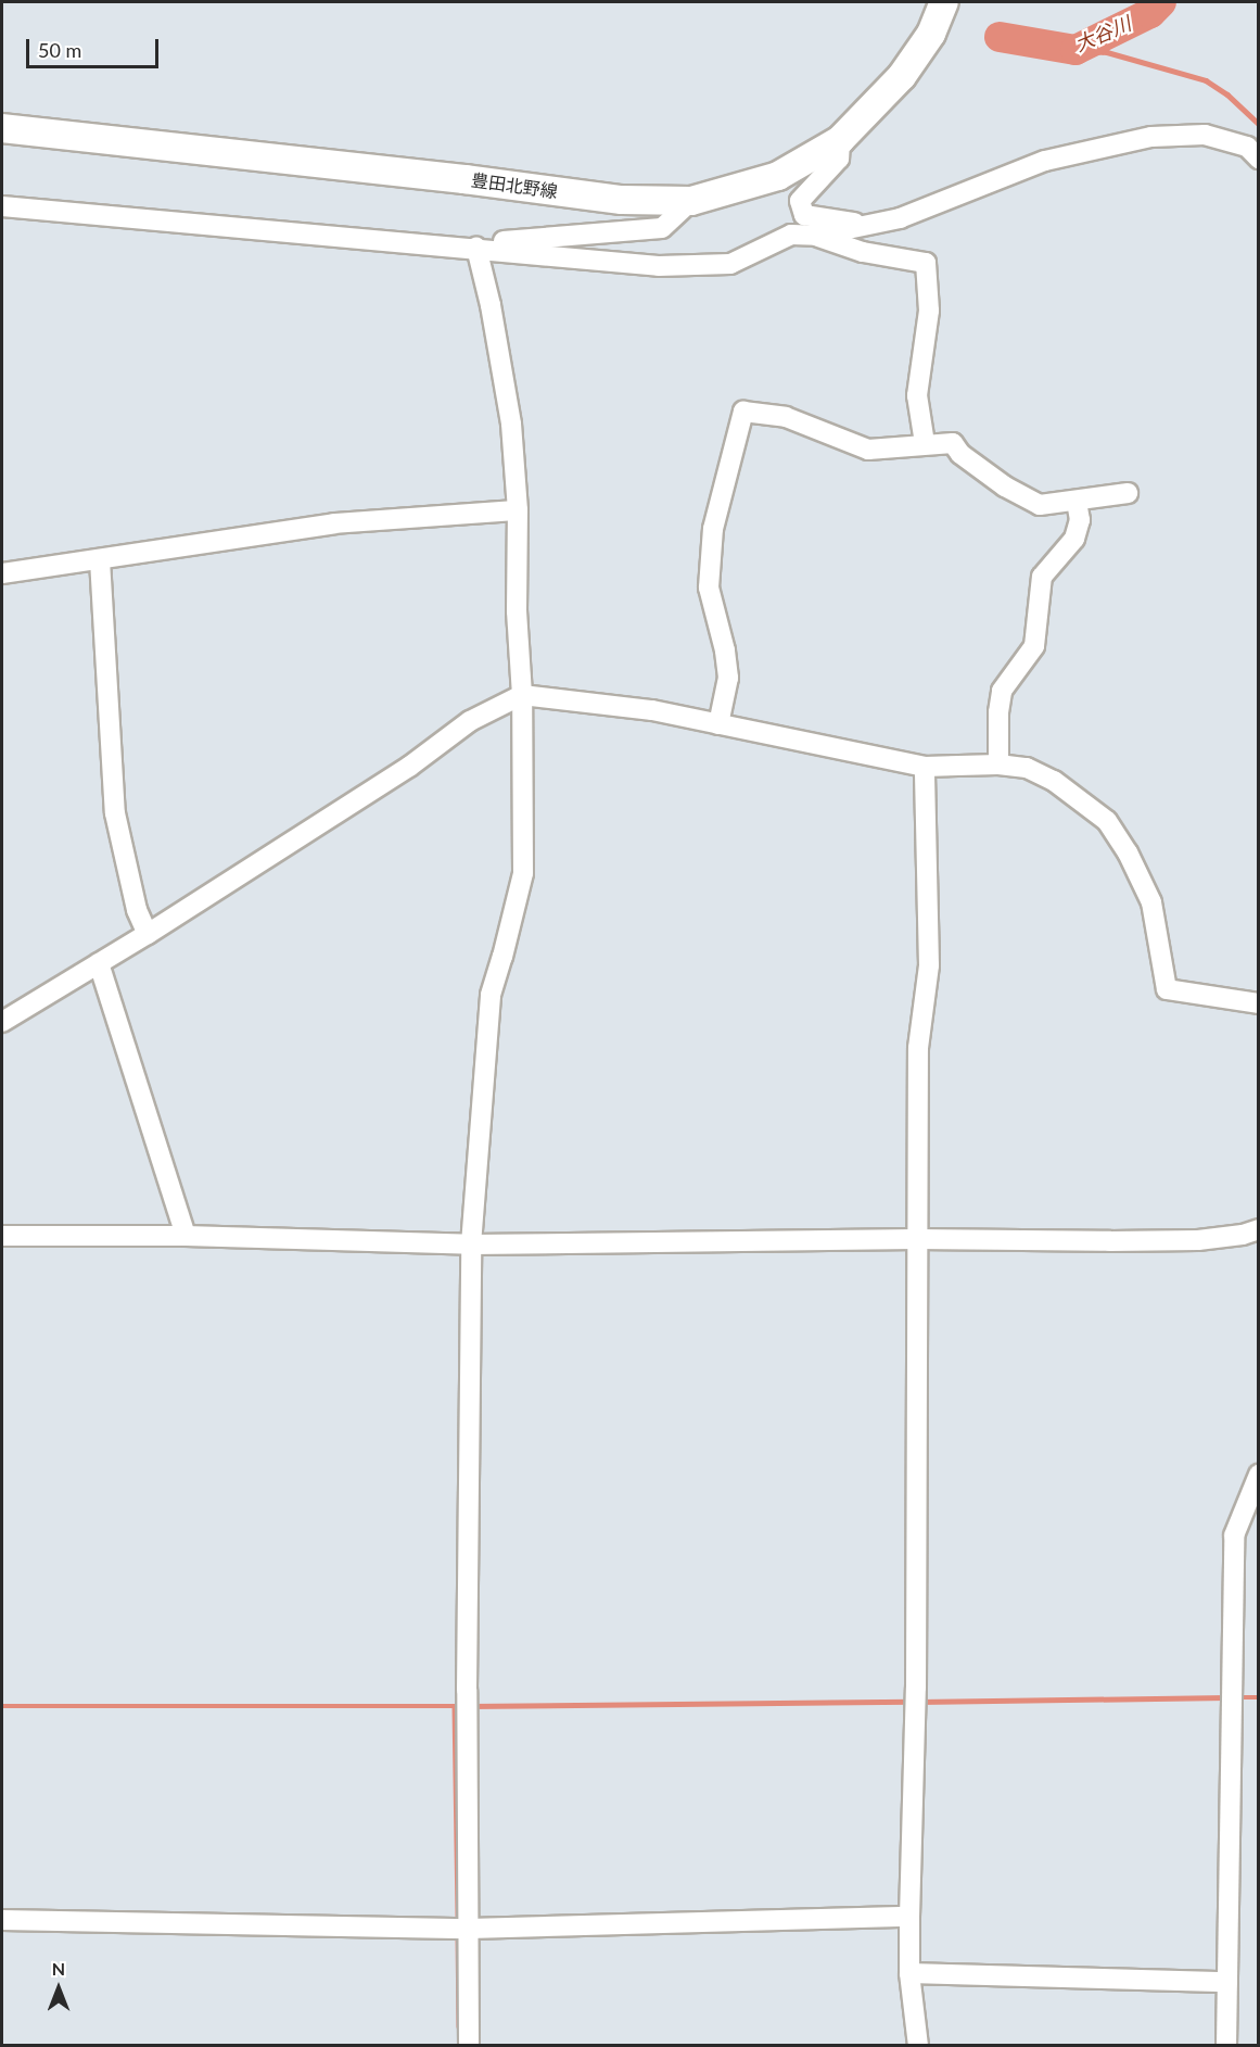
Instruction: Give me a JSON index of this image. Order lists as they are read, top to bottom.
{
  "streets": {
    "main road": ["豊田北野線"]
  },
  "water": ["大谷川"],
  "scale_bar": "50 m",
  "north": "top"
}
